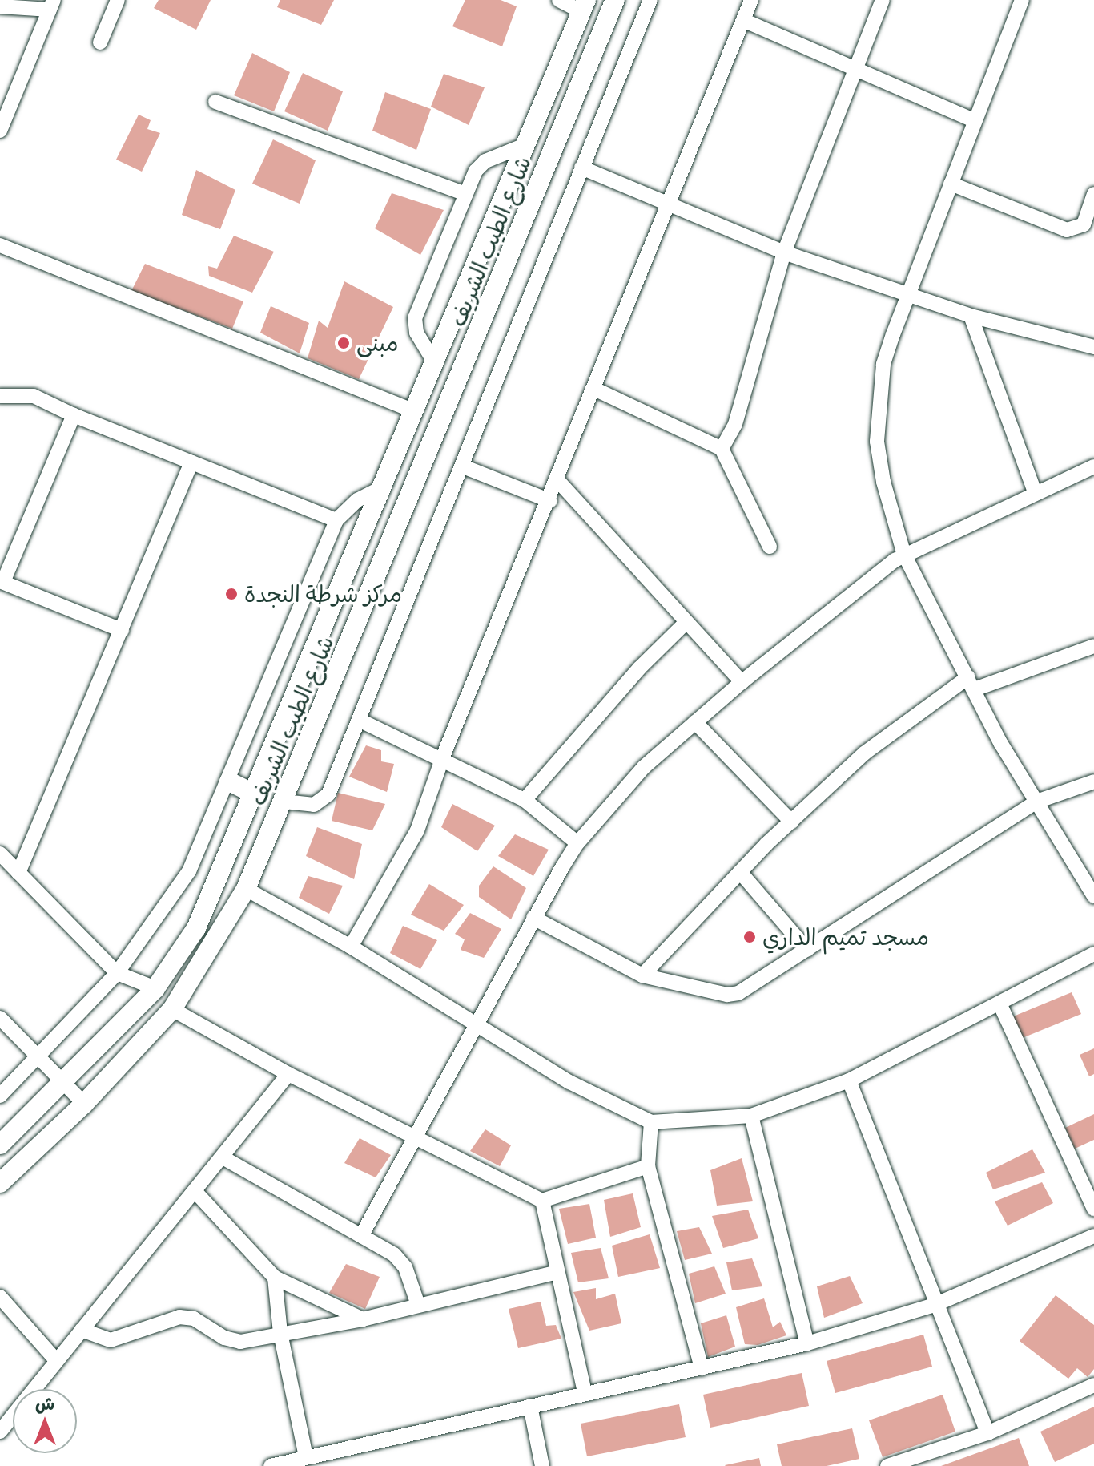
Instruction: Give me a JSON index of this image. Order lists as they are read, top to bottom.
{
  "streets": {
    "main road": ["شارع الطيب الشريف"]
  },
  "places": ["مبنى", "مركز شرطة النجدة", "مسجد تميم الداري"],
  "north": "top"
}
